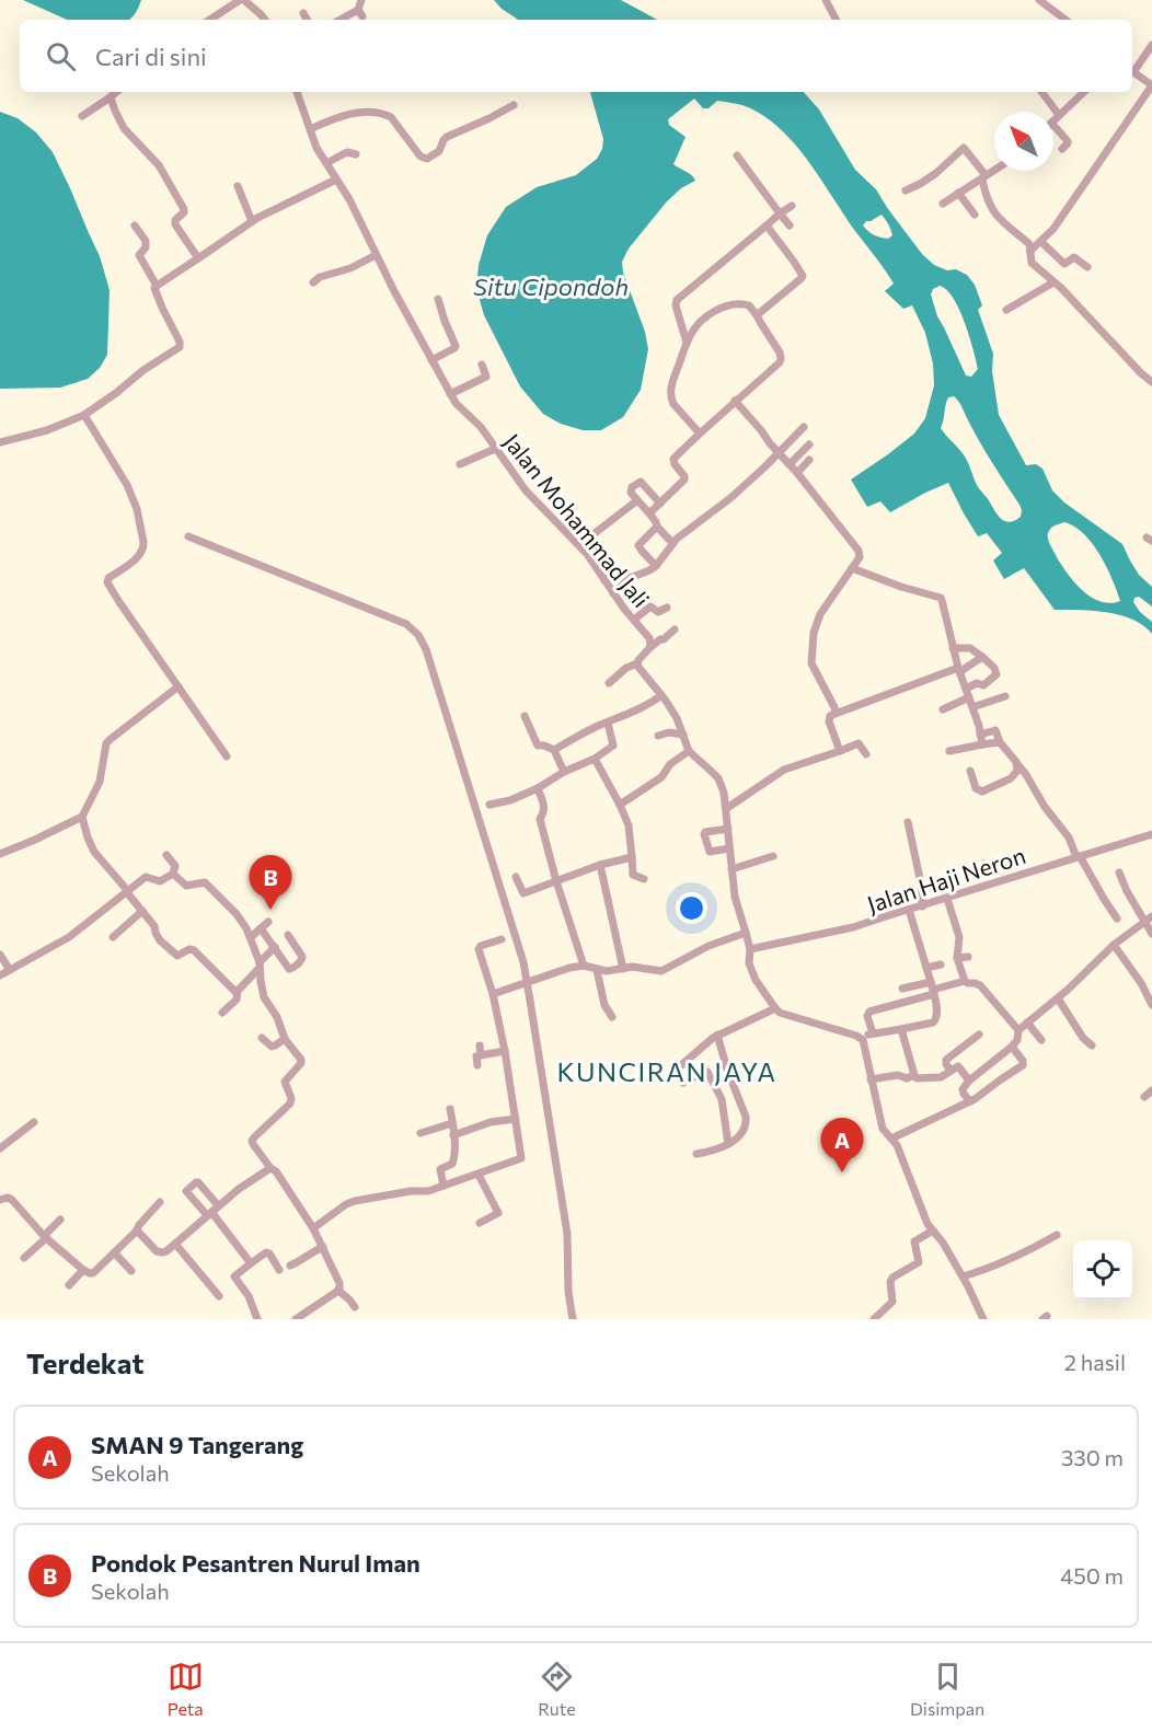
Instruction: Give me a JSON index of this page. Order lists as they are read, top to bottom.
{
  "streets": {
    "street": ["Jalan Mohammad Jali", "Jalan Haji Neron"]
  },
  "districts": ["KUNCIRAN JAYA"],
  "water": ["Situ Cipondoh"],
  "north": "top left",
  "page": {
    "search": "Cari di sini",
    "pins": ["B", "A"],
    "heading": ["Terdekat", "2 hasil"],
    "list": [
      {
        "mark": "A",
        "name": "SMAN 9 Tangerang",
        "note": "Sekolah",
        "value": "330 m"
      },
      {
        "mark": "B",
        "name": "Pondok Pesantren Nurul Iman",
        "note": "Sekolah",
        "value": "450 m"
      }
    ],
    "nav": ["Peta", "Rute", "Disimpan"]
  }
}
